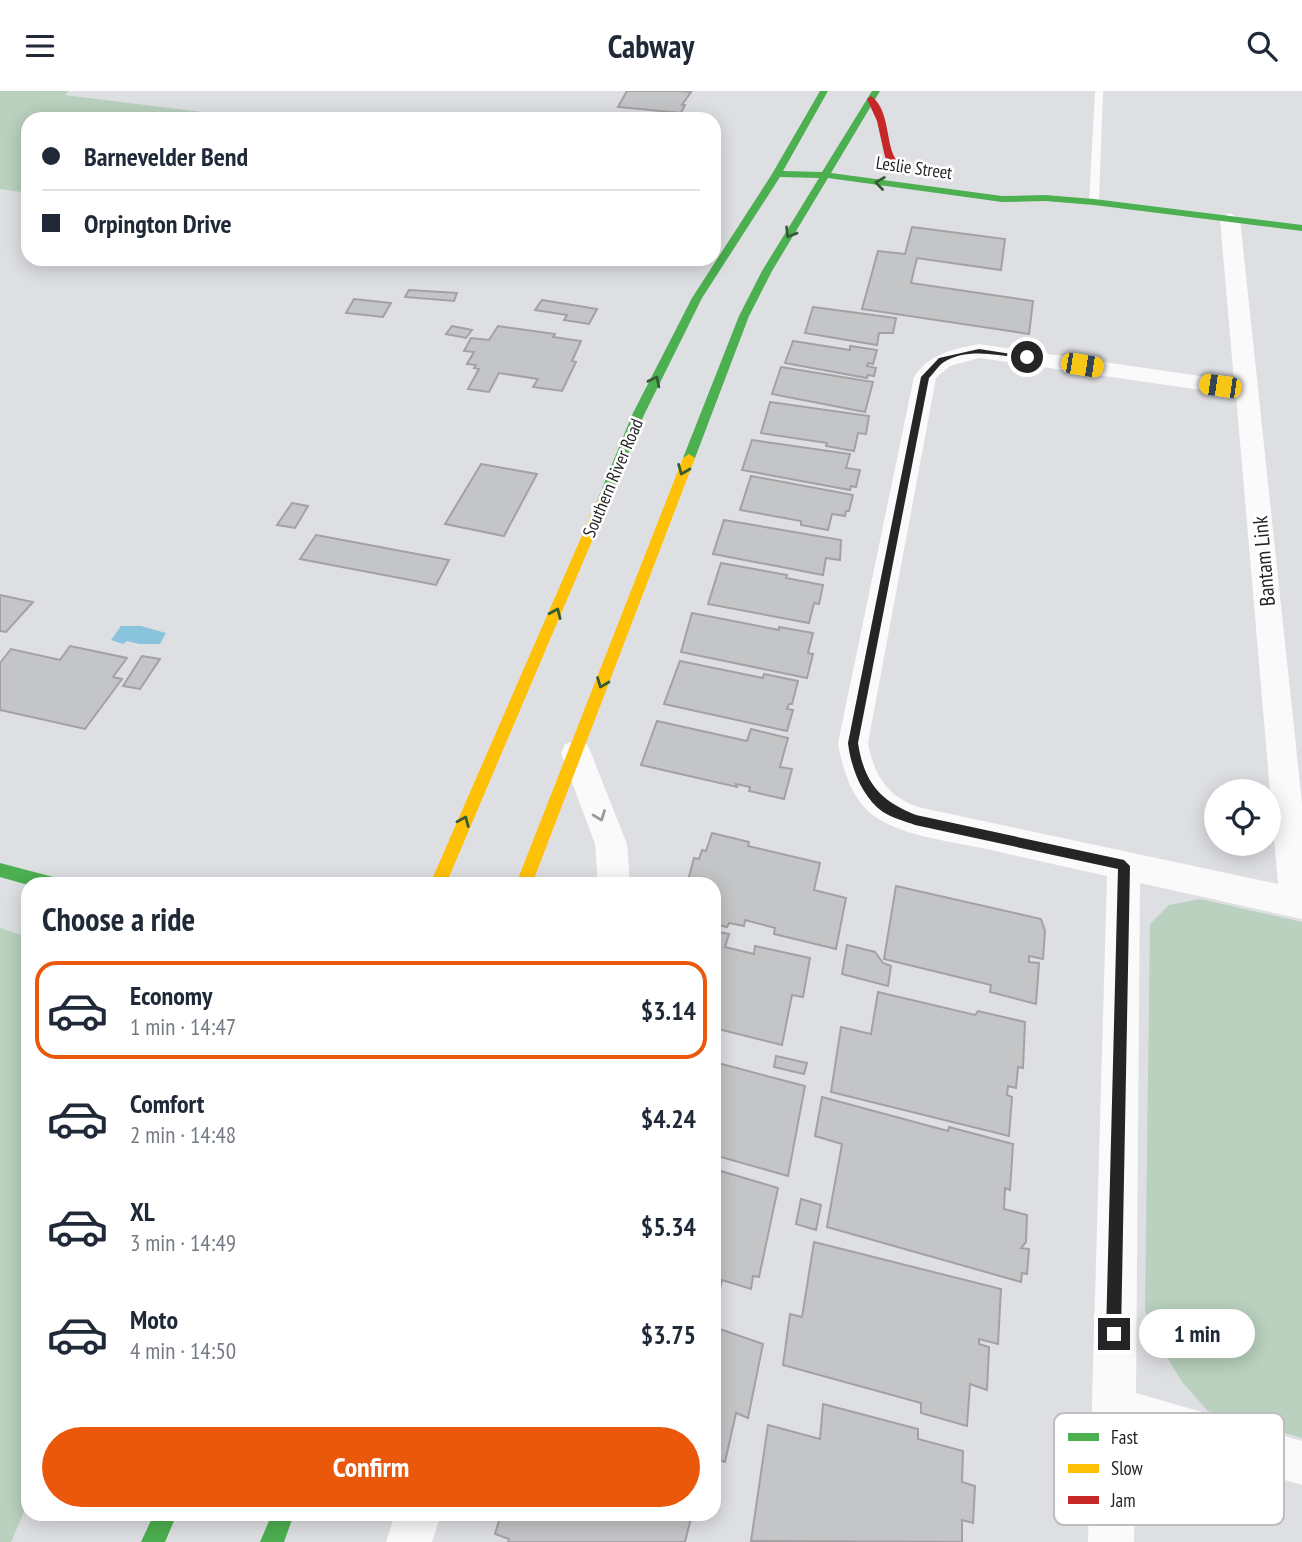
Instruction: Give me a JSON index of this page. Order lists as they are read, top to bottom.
{
  "streets": {
    "main road": ["Leslie Street", "Southern River Road"],
    "street": ["Bantam Link"]
  },
  "crossings": [
    ["Leslie Street", "Southern River Road"],
    ["Leslie Street", "Bantam Link"]
  ],
  "legend": ["Fast", "Slow", "Jam"],
  "page": {
    "header": "Cabway",
    "banner": ["Barnevelder Bend", "Orpington Drive"],
    "heading": "Choose a ride",
    "list": [
      {
        "name": "Economy",
        "note": "1 min · 14:47",
        "value": "$3.14"
      },
      {
        "name": "Comfort",
        "note": "2 min · 14:48",
        "value": "$4.24"
      },
      {
        "name": "XL",
        "note": "3 min · 14:49",
        "value": "$5.34"
      },
      {
        "name": "Moto",
        "note": "4 min · 14:50",
        "value": "$3.75"
      }
    ],
    "bubble": "1 min",
    "buttons": "Confirm"
  }
}
